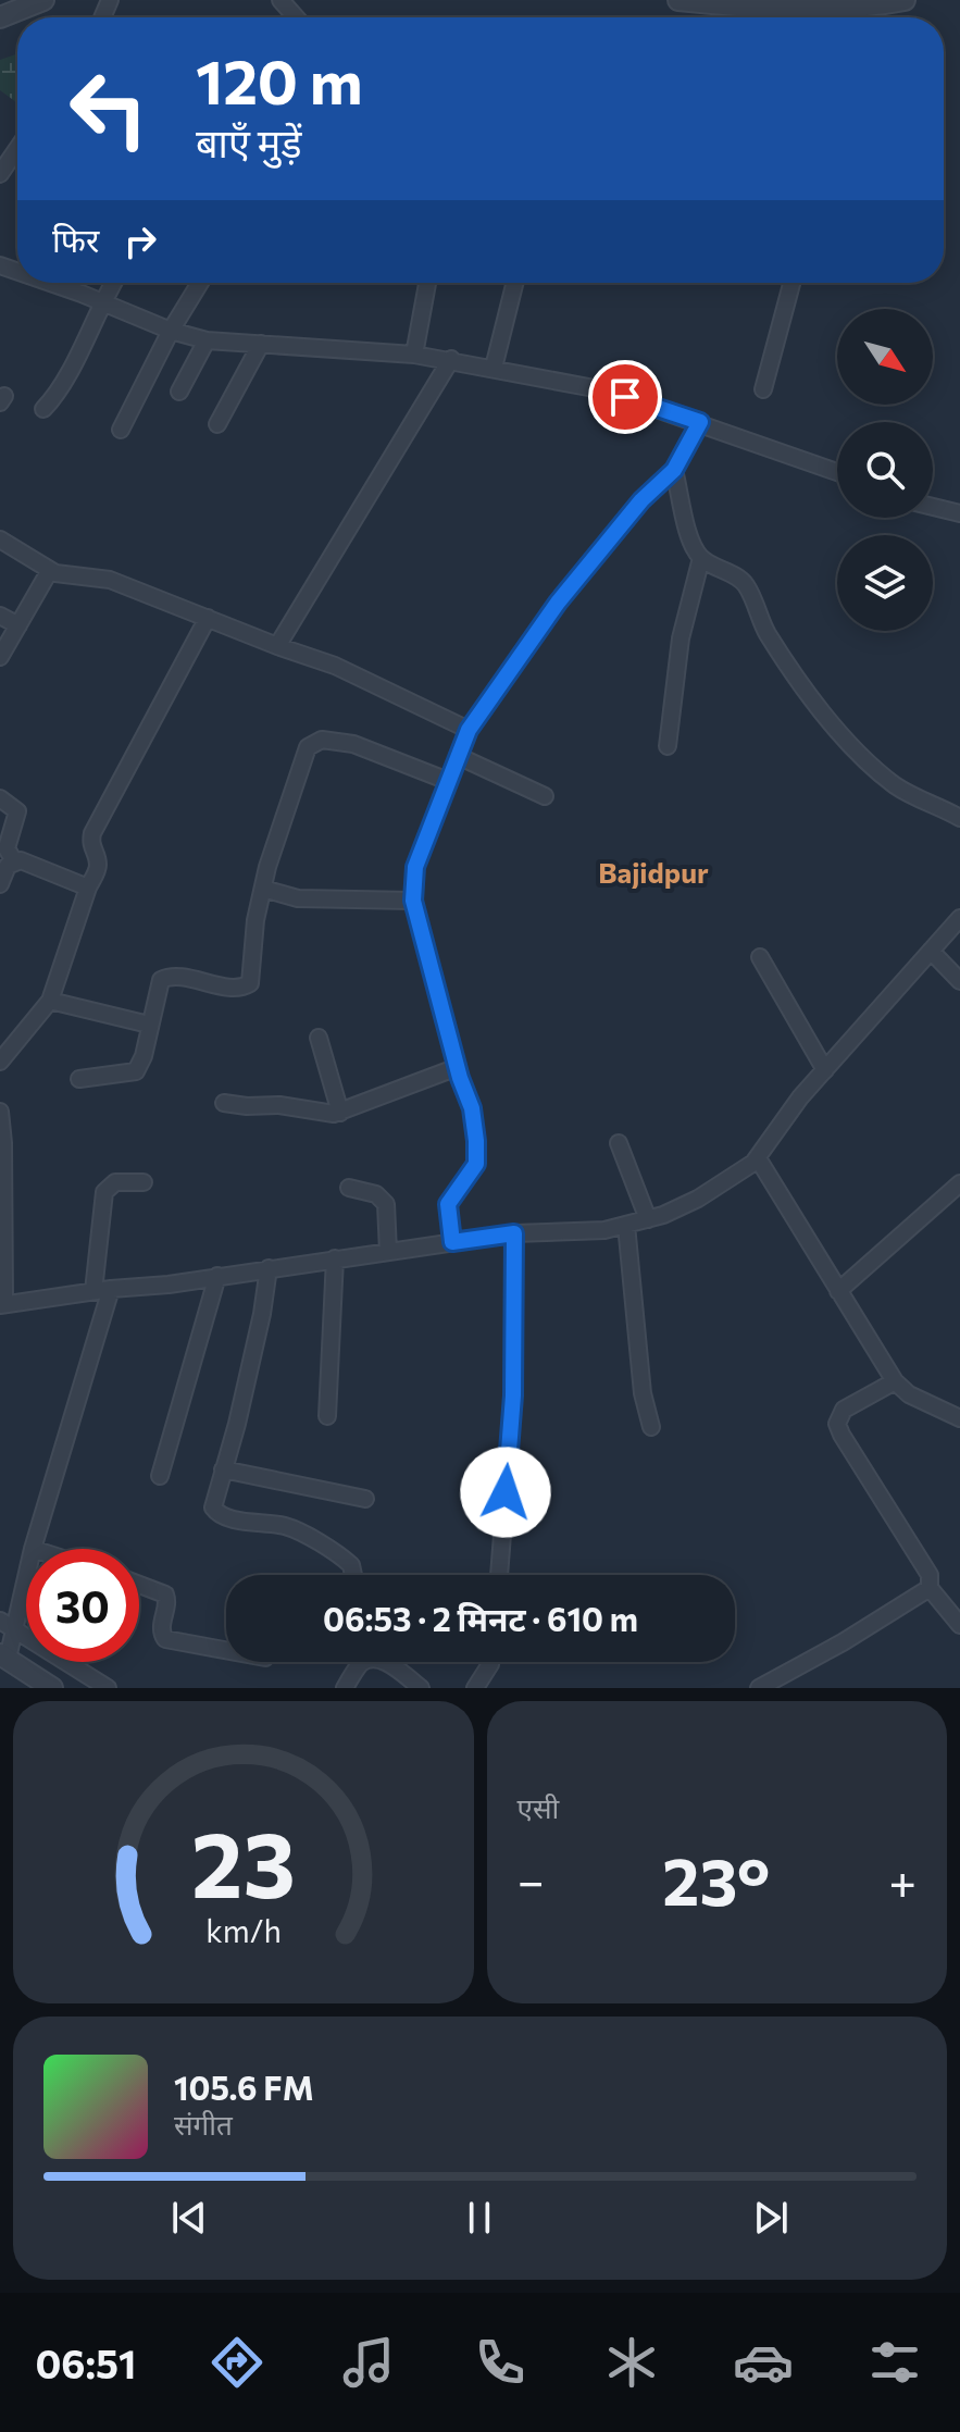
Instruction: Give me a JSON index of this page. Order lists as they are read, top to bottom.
{
  "districts": ["Bajidpur"],
  "north": "bottom right",
  "page": {
    "turn": ["120 m", "बाएँ मुड़ें"],
    "then": "फिर",
    "limit": "30",
    "trip": "06:53 · 2 मिनट · 610 m",
    "tile": "एसी",
    "heat": ["−", "23°", "+"],
    "song": ["105.6 FM", "संगीत"],
    "tabs": "06:51",
    "gauge": ["23", "km/h"]
  }
}
